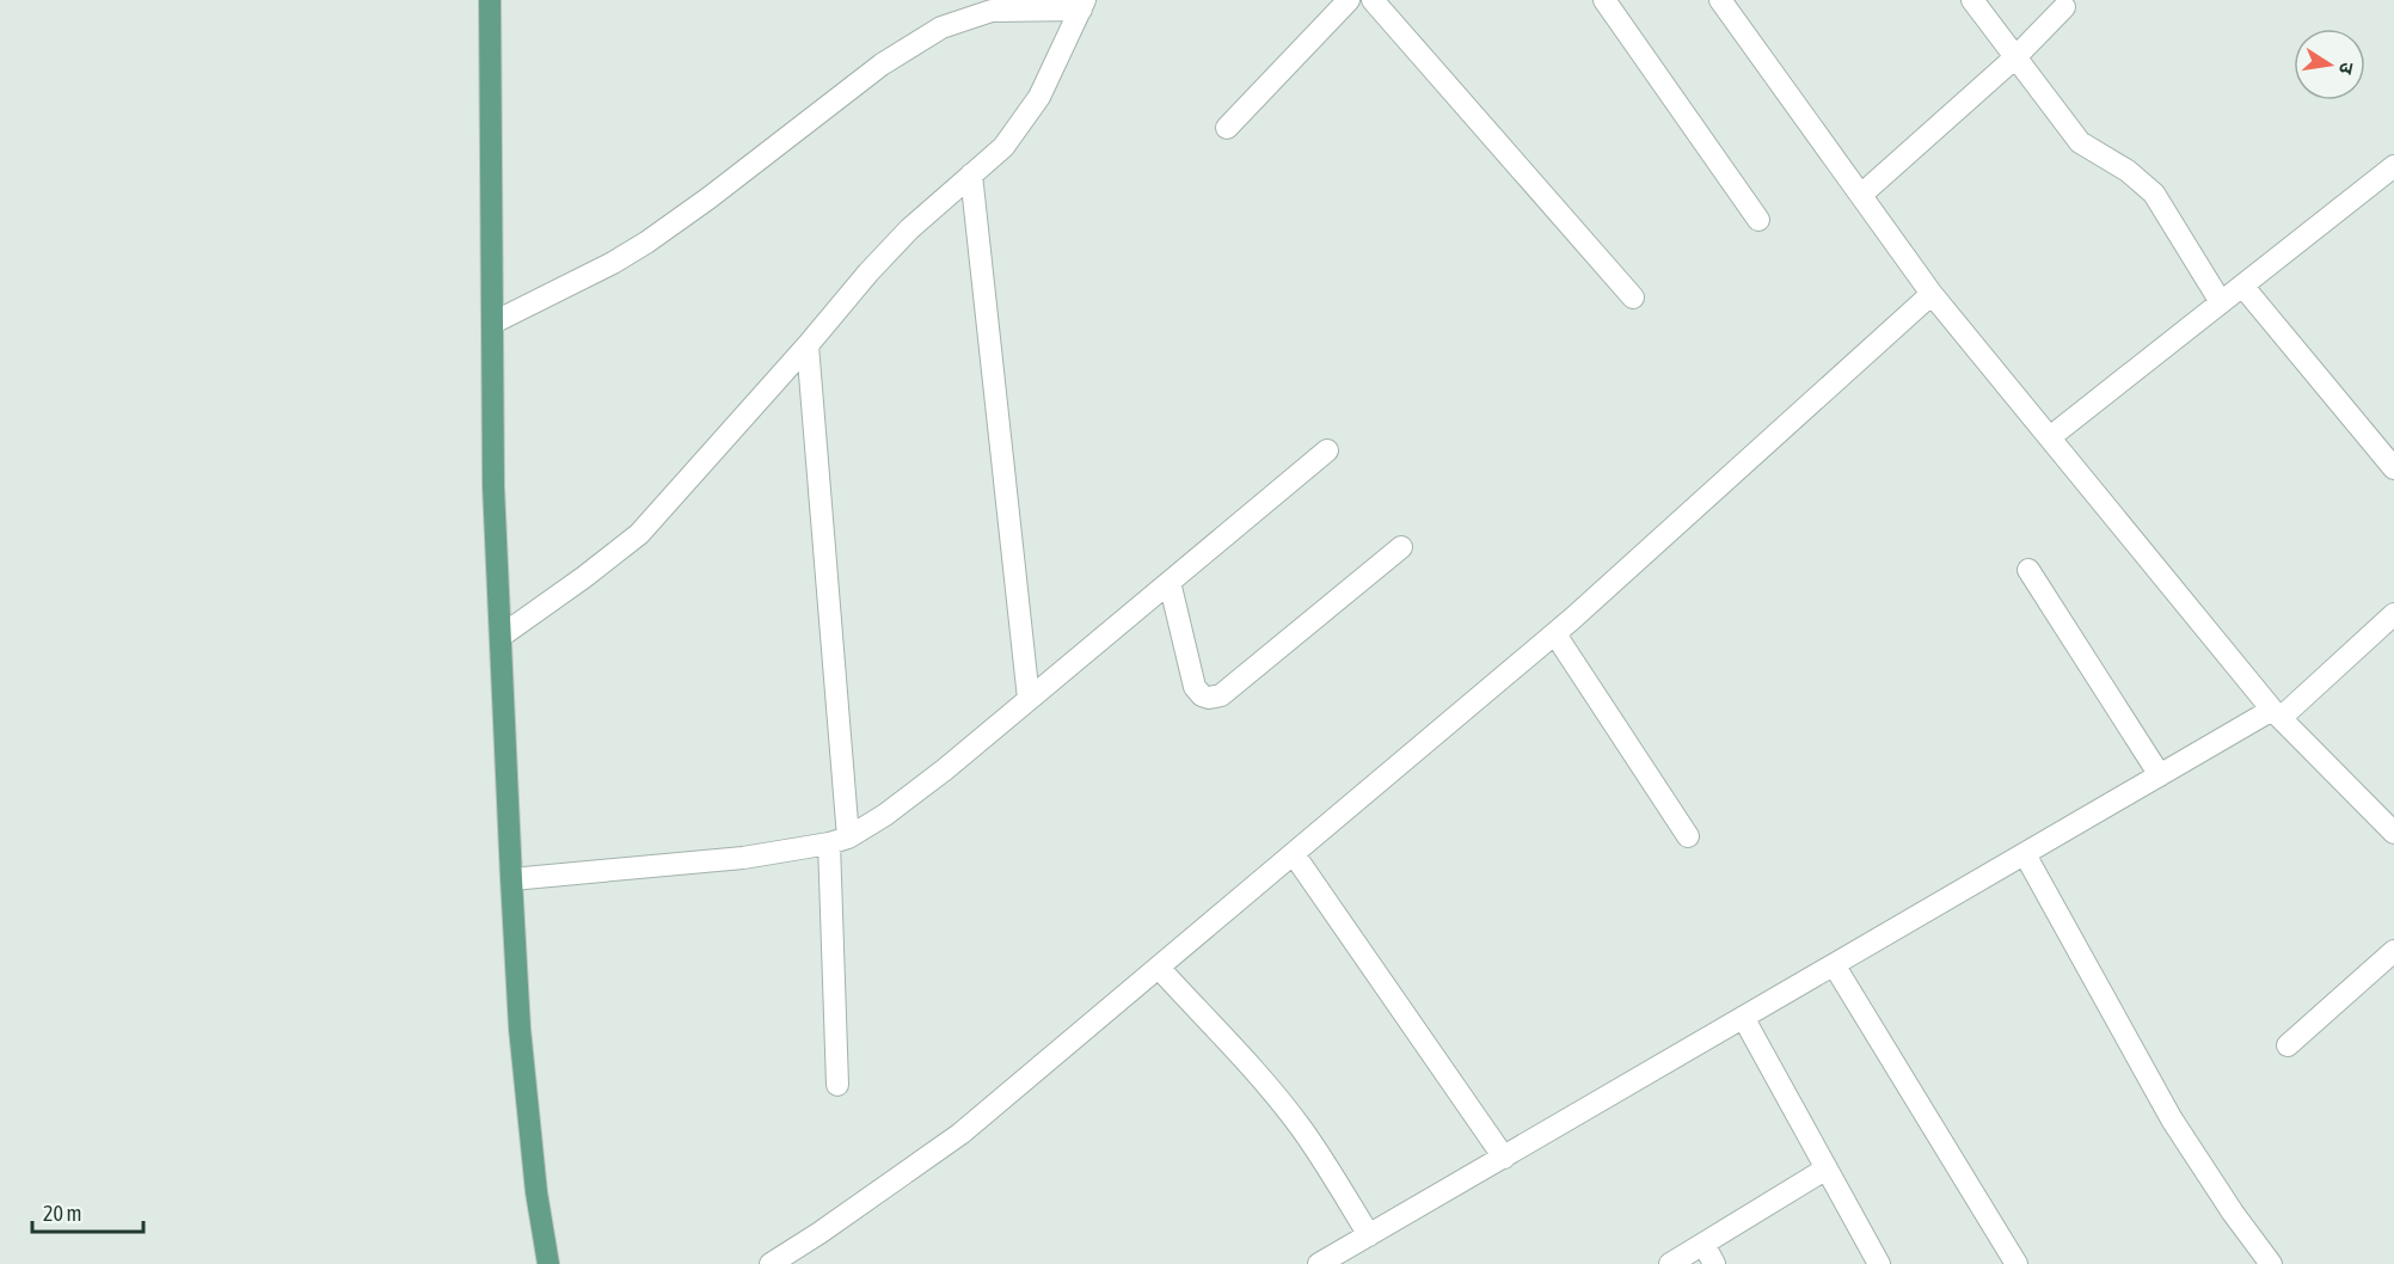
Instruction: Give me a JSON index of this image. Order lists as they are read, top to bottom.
{
  "scale_bar": "20 m",
  "north": "right"
}
